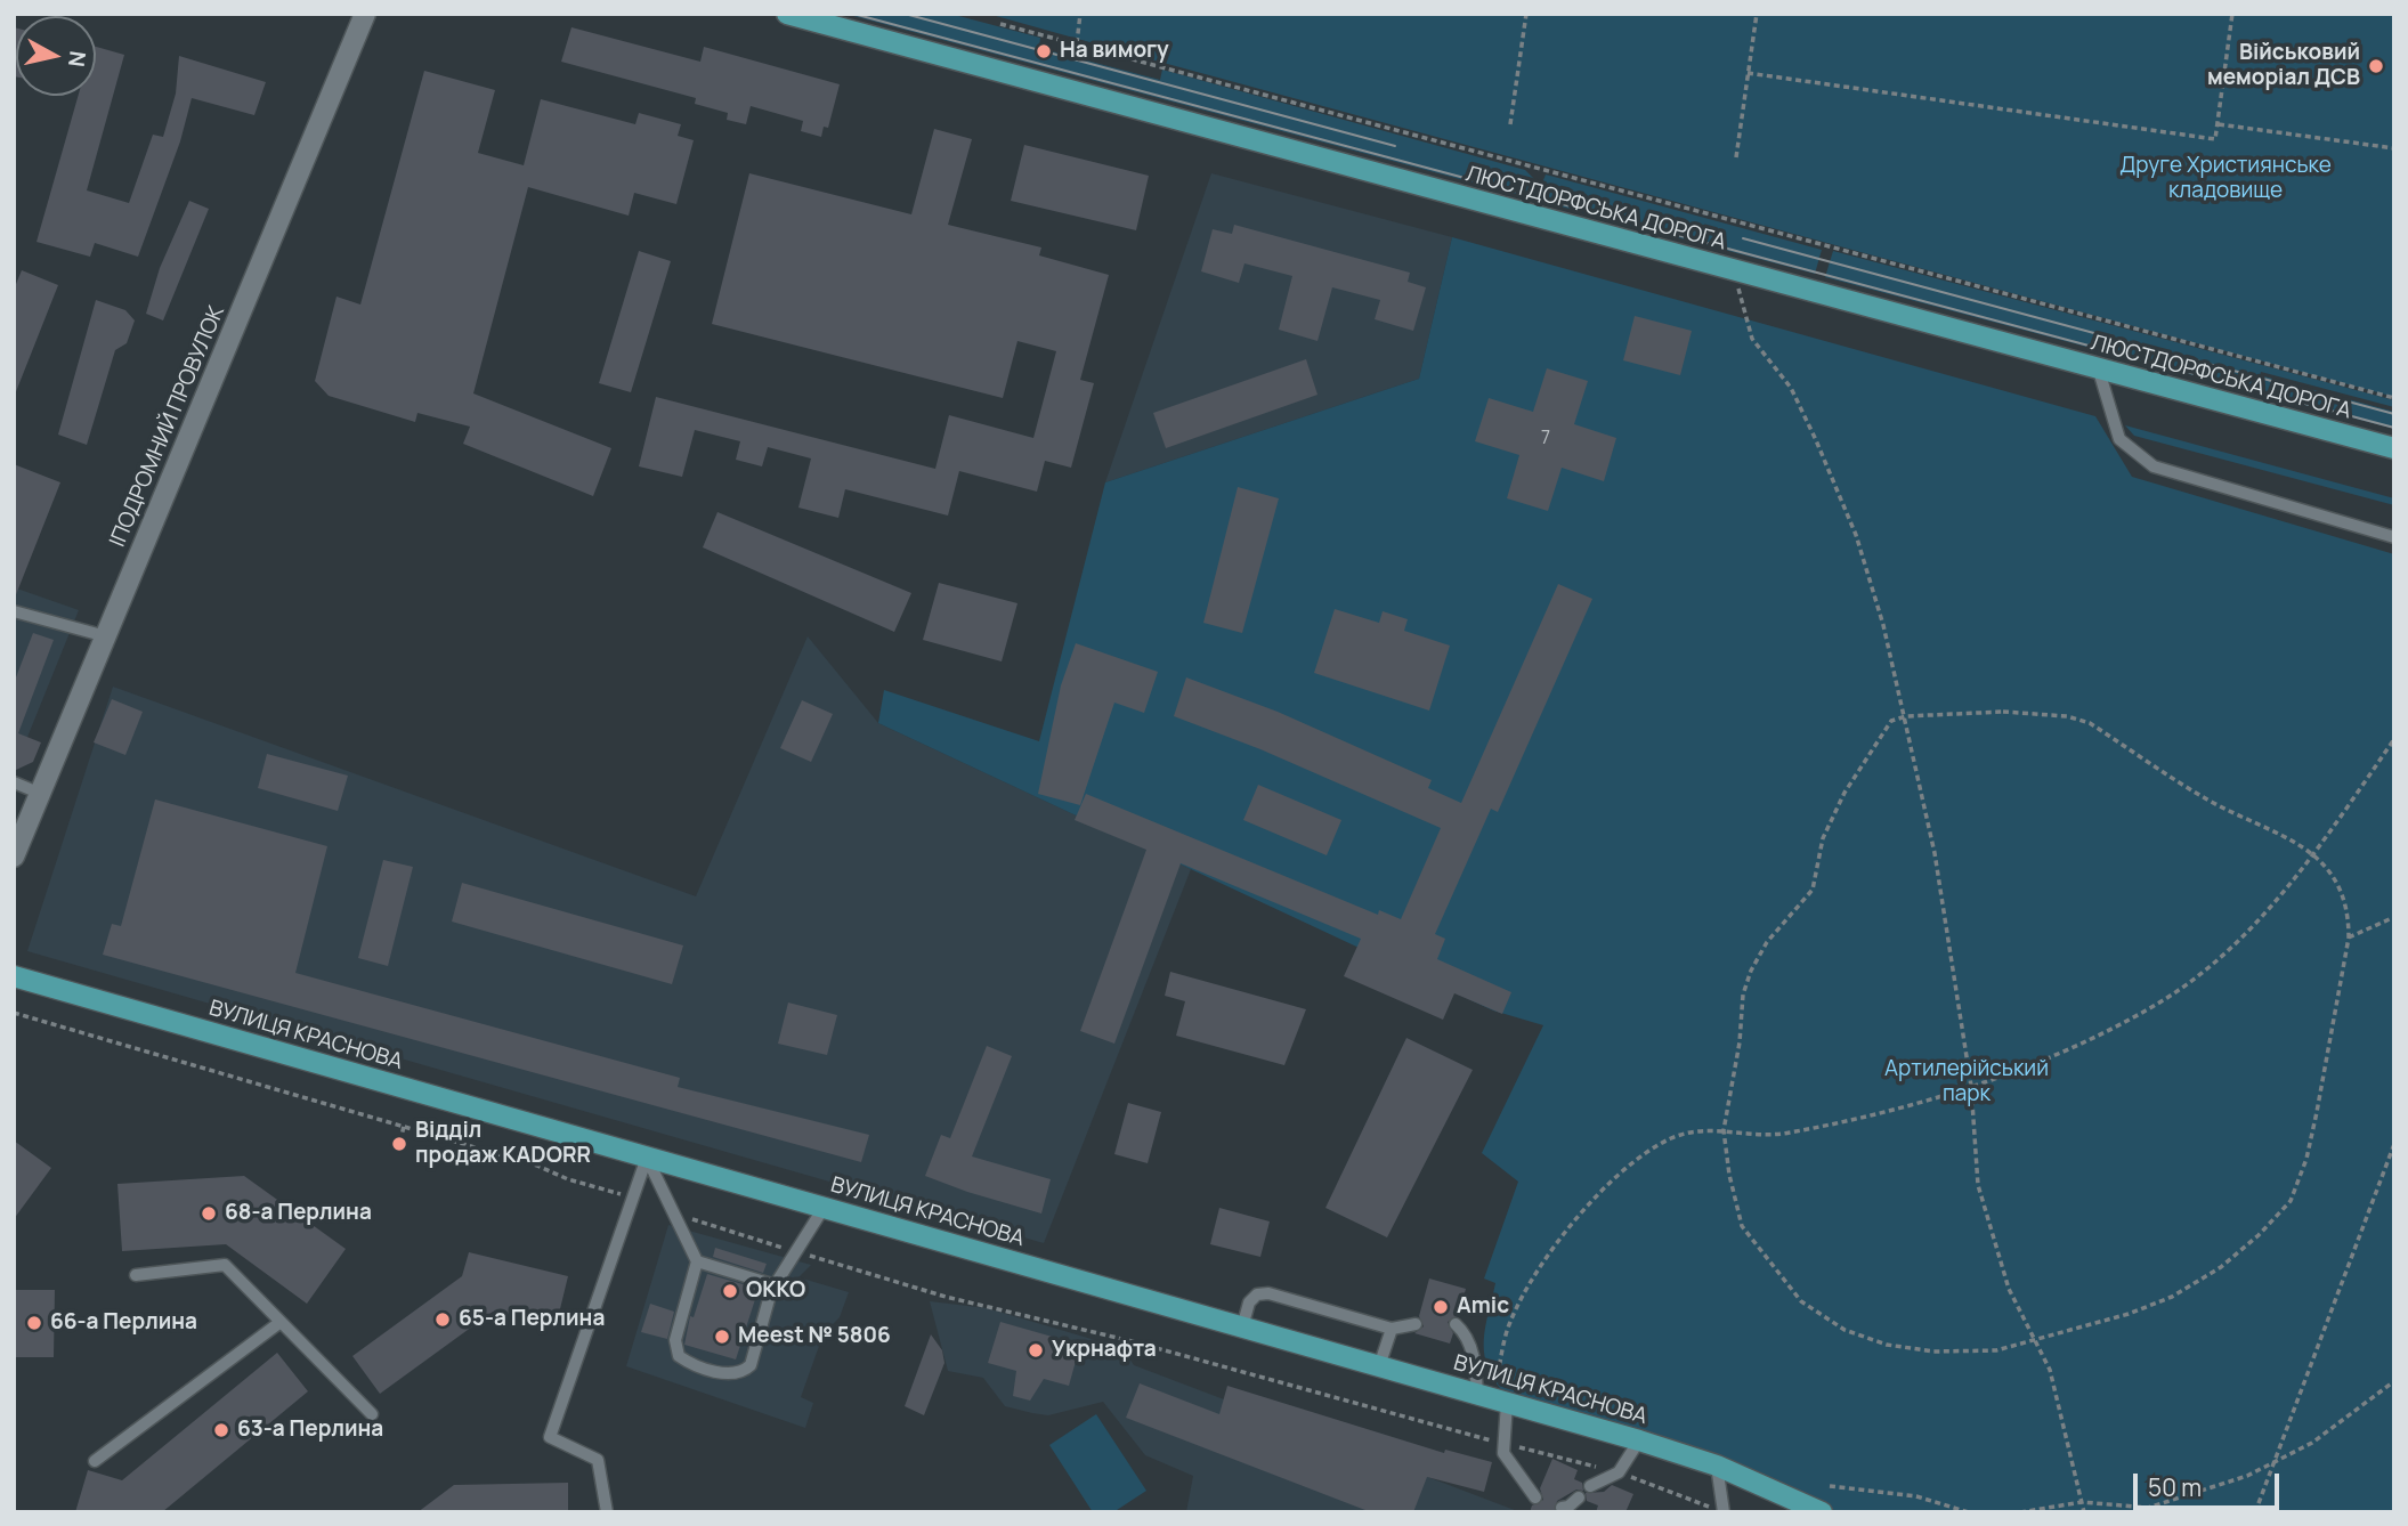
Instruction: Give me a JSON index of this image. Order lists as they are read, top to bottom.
{
  "streets": {
    "main road": ["ЛЮСТДОРФСЬКА ДОРОГА", "ВУЛИЦЯ КРАСНОВА"],
    "street": ["ІПОДРОМНИЙ ПРОВУЛОК"]
  },
  "parks": ["Друге Християнське кладовище", "Артилерійський парк"],
  "places": [
    "На вимогу",
    "Військовий меморіал ДСВ",
    "Відділ продаж KADORR",
    "68-а Перлина",
    "ОККО",
    "Amic",
    "65-а Перлина",
    "66-а Перлина",
    "Meest № 5806",
    "Укрнафта",
    "63-а Перлина"
  ],
  "house_numbers": ["7"],
  "scale_bar": "50 m",
  "north": "right"
}
